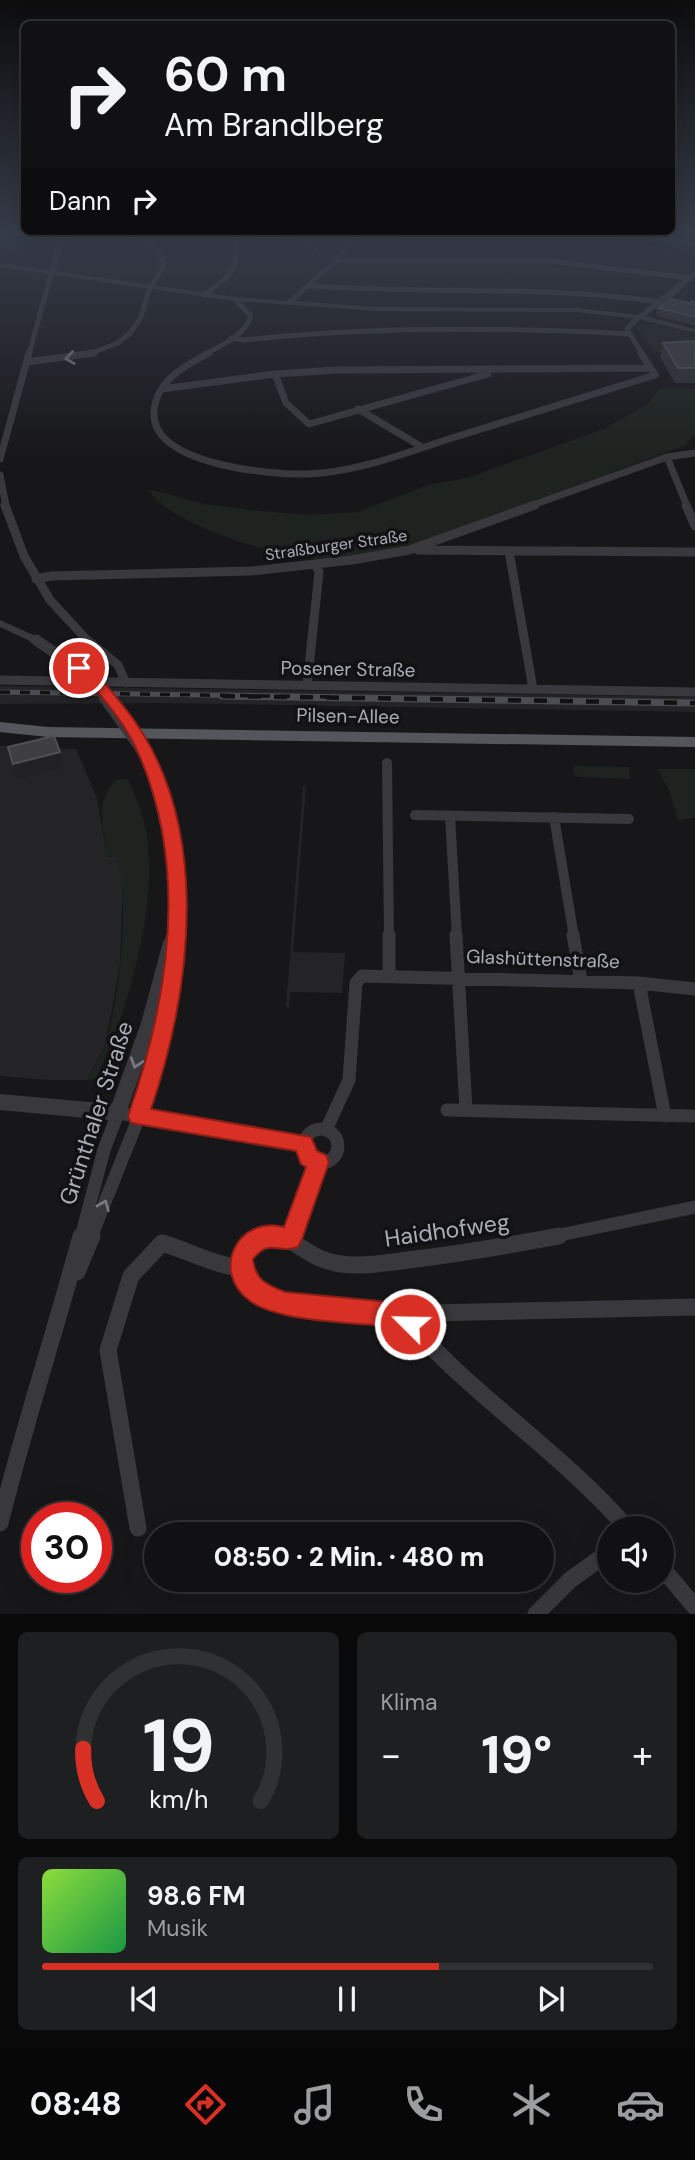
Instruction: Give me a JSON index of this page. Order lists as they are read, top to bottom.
{
  "streets": {
    "main road": ["Pilsen-Allee"],
    "street": [
      "Straßburger Straße",
      "Posener Straße",
      "Glashüttenstraße",
      "Grünthaler Straße",
      "Haidhofweg"
    ]
  },
  "page": {
    "turn": ["60 m", "Am Brandlberg"],
    "then": "Dann",
    "limit": "30",
    "trip": "08:50 · 2 Min. · 480 m",
    "tile": "Klima",
    "heat": ["−", "19°", "+"],
    "song": ["98.6 FM", "Musik"],
    "tabs": "08:48",
    "gauge": ["19", "km/h"]
  }
}
